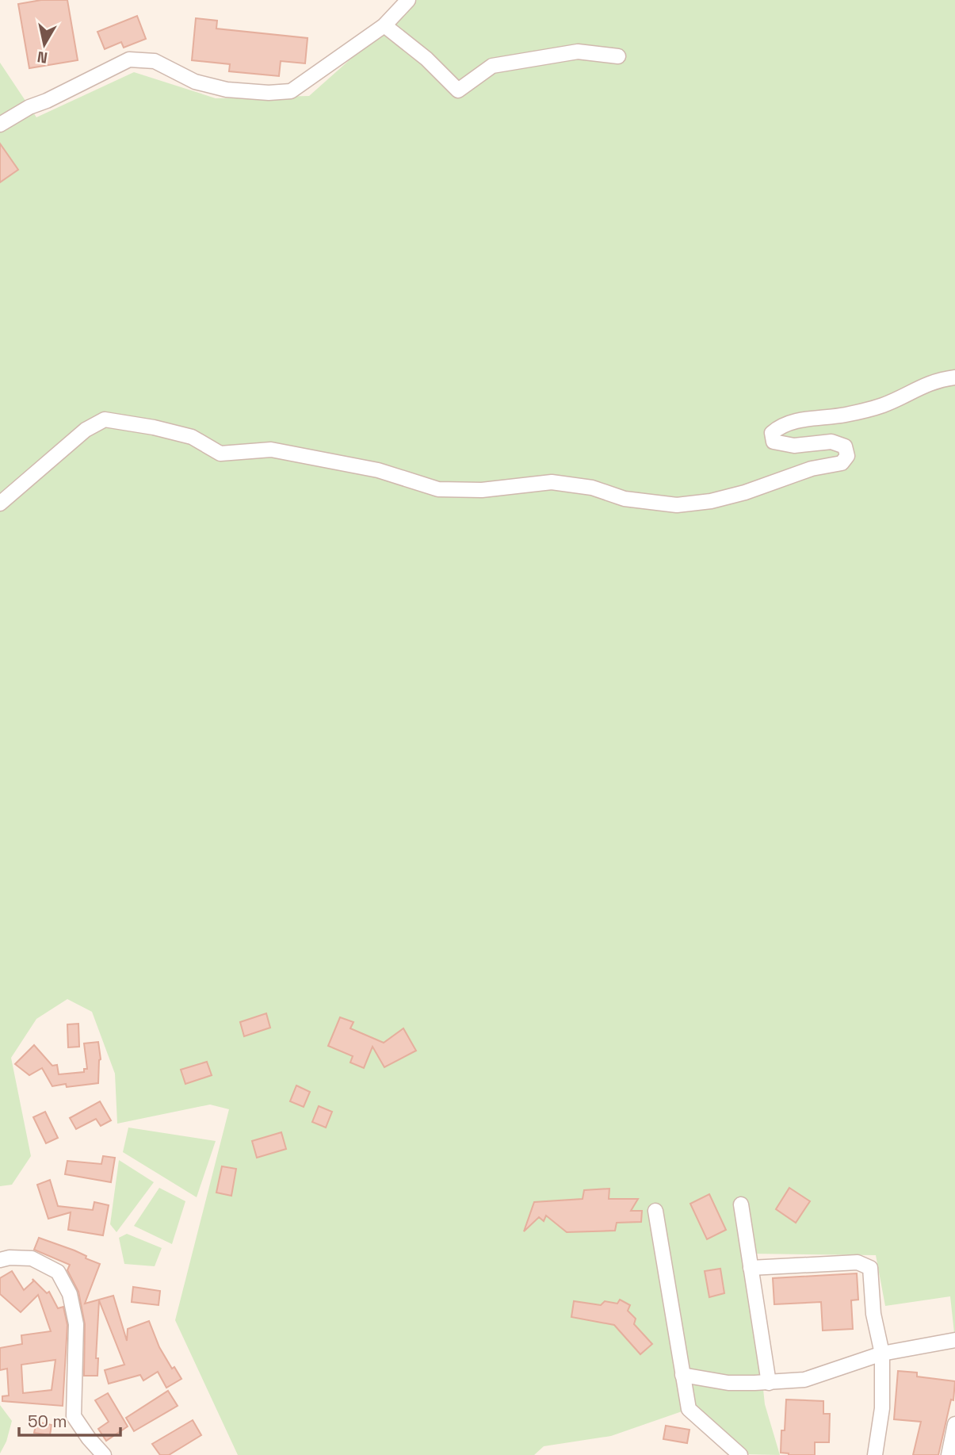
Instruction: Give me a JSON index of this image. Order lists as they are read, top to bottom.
{
  "scale_bar": "50 m",
  "north": "bottom"
}
